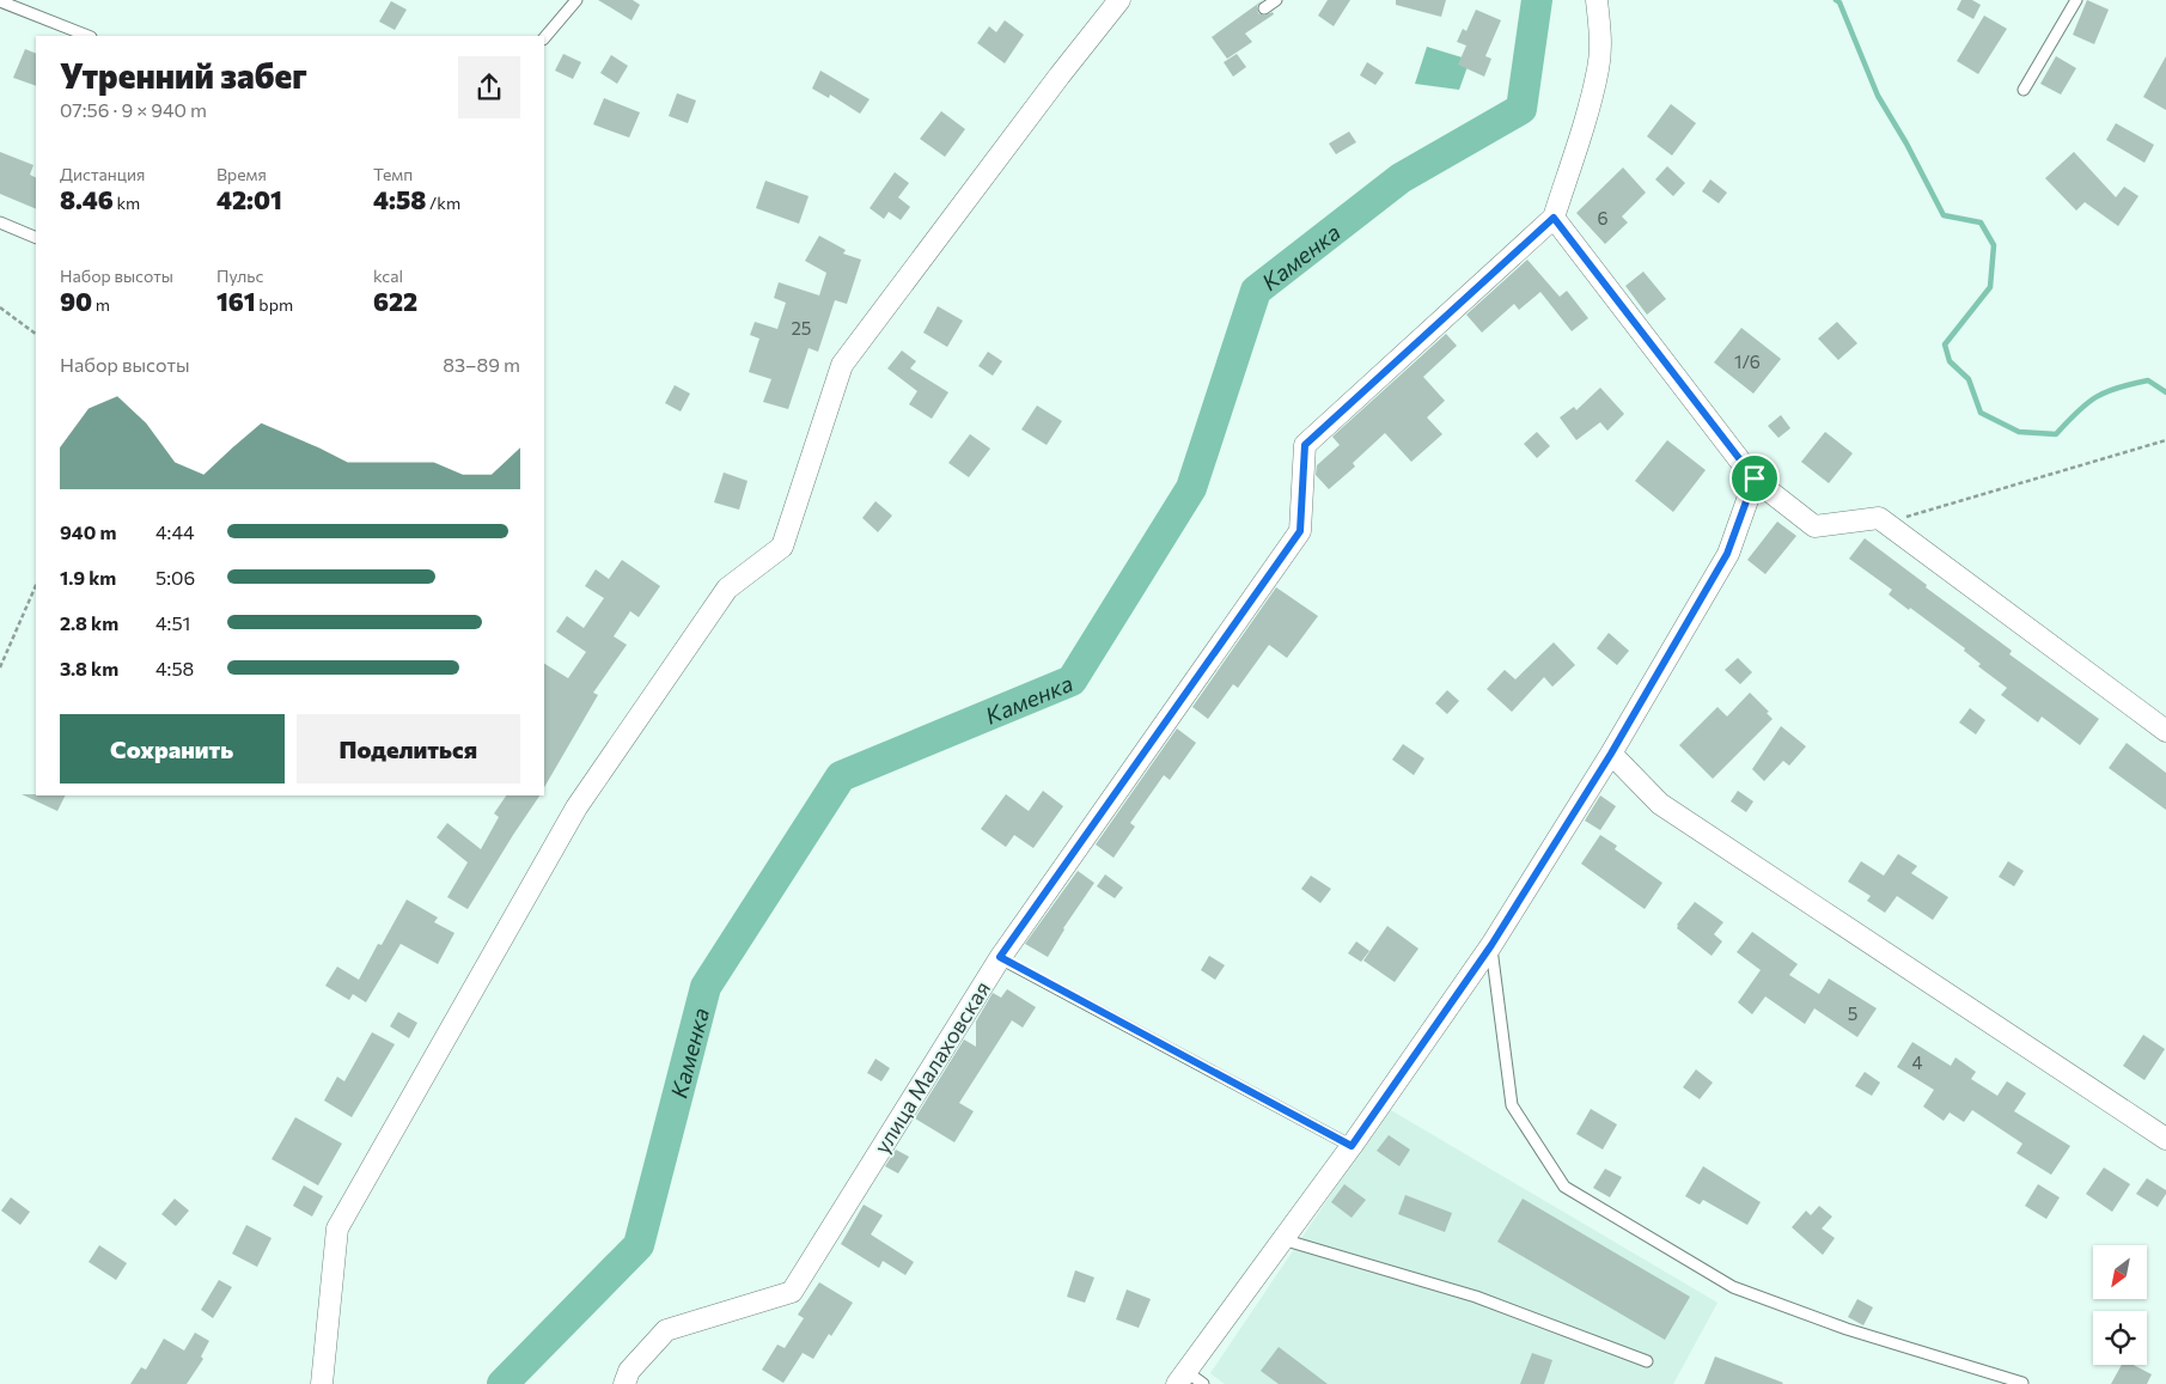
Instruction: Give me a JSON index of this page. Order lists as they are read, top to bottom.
{
  "streets": {
    "street": ["улица Малаховская"]
  },
  "water": ["Каменка"],
  "house_numbers": [
    "6",
    "25",
    "1/6",
    "5",
    "4"
  ],
  "north": "bottom left",
  "page": {
    "heading": ["Утренний забег", "07:56 · 9 × 940 m"],
    "stats": [
      ["Дистанция", "8.46 km"],
      ["Время", "42:01"],
      ["Темп", "4:58 /km"],
      ["Набор высоты", "90 m"],
      ["Пульс", "161 bpm"],
      ["kcal", "622"]
    ],
    "chart": ["Набор высоты", "83–89 m"],
    "list": [
      {
        "name": "940 m",
        "note": "4:44"
      },
      {
        "name": "1.9 km",
        "note": "5:06"
      },
      {
        "name": "2.8 km",
        "note": "4:51"
      },
      {
        "name": "3.8 km",
        "note": "4:58"
      }
    ],
    "buttons": ["Сохранить", "Поделиться"]
  }
}
